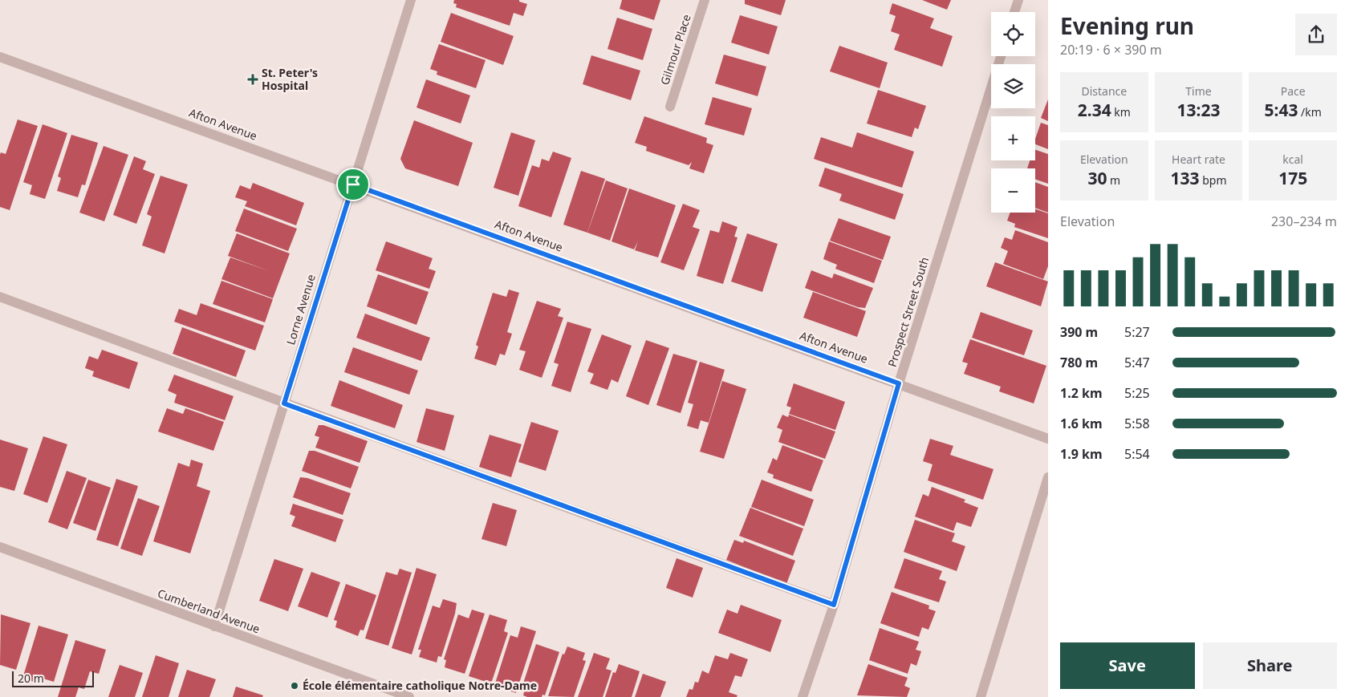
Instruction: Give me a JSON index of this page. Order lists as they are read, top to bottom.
{
  "streets": {
    "street": [
      "Gilmour Place",
      "Afton Avenue",
      "Lorne Avenue",
      "Prospect Street South",
      "Cumberland Avenue"
    ]
  },
  "crossings": [
    ["Afton Avenue", "Lorne Avenue"],
    ["Afton Avenue", "Prospect Street South"],
    ["Lorne Avenue", "Cumberland Avenue"]
  ],
  "places": {
    "health": ["St. Peter's Hospital"],
    "other": ["École élémentaire catholique Notre-Dame"]
  },
  "scale_bar": "20 m",
  "page": {
    "heading": ["Evening run", "20:19 · 6 × 390 m"],
    "map_buttons": ["+", "−"],
    "stats": [
      ["Distance", "2.34 km"],
      ["Time", "13:23"],
      ["Pace", "5:43 /km"],
      ["Elevation", "30 m"],
      ["Heart rate", "133 bpm"],
      ["kcal", "175"]
    ],
    "chart": ["Elevation", "230–234 m"],
    "list": [
      {
        "name": "390 m",
        "note": "5:27"
      },
      {
        "name": "780 m",
        "note": "5:47"
      },
      {
        "name": "1.2 km",
        "note": "5:25"
      },
      {
        "name": "1.6 km",
        "note": "5:58"
      },
      {
        "name": "1.9 km",
        "note": "5:54"
      }
    ],
    "buttons": ["Save", "Share"],
    "scale": "20 m"
  }
}
